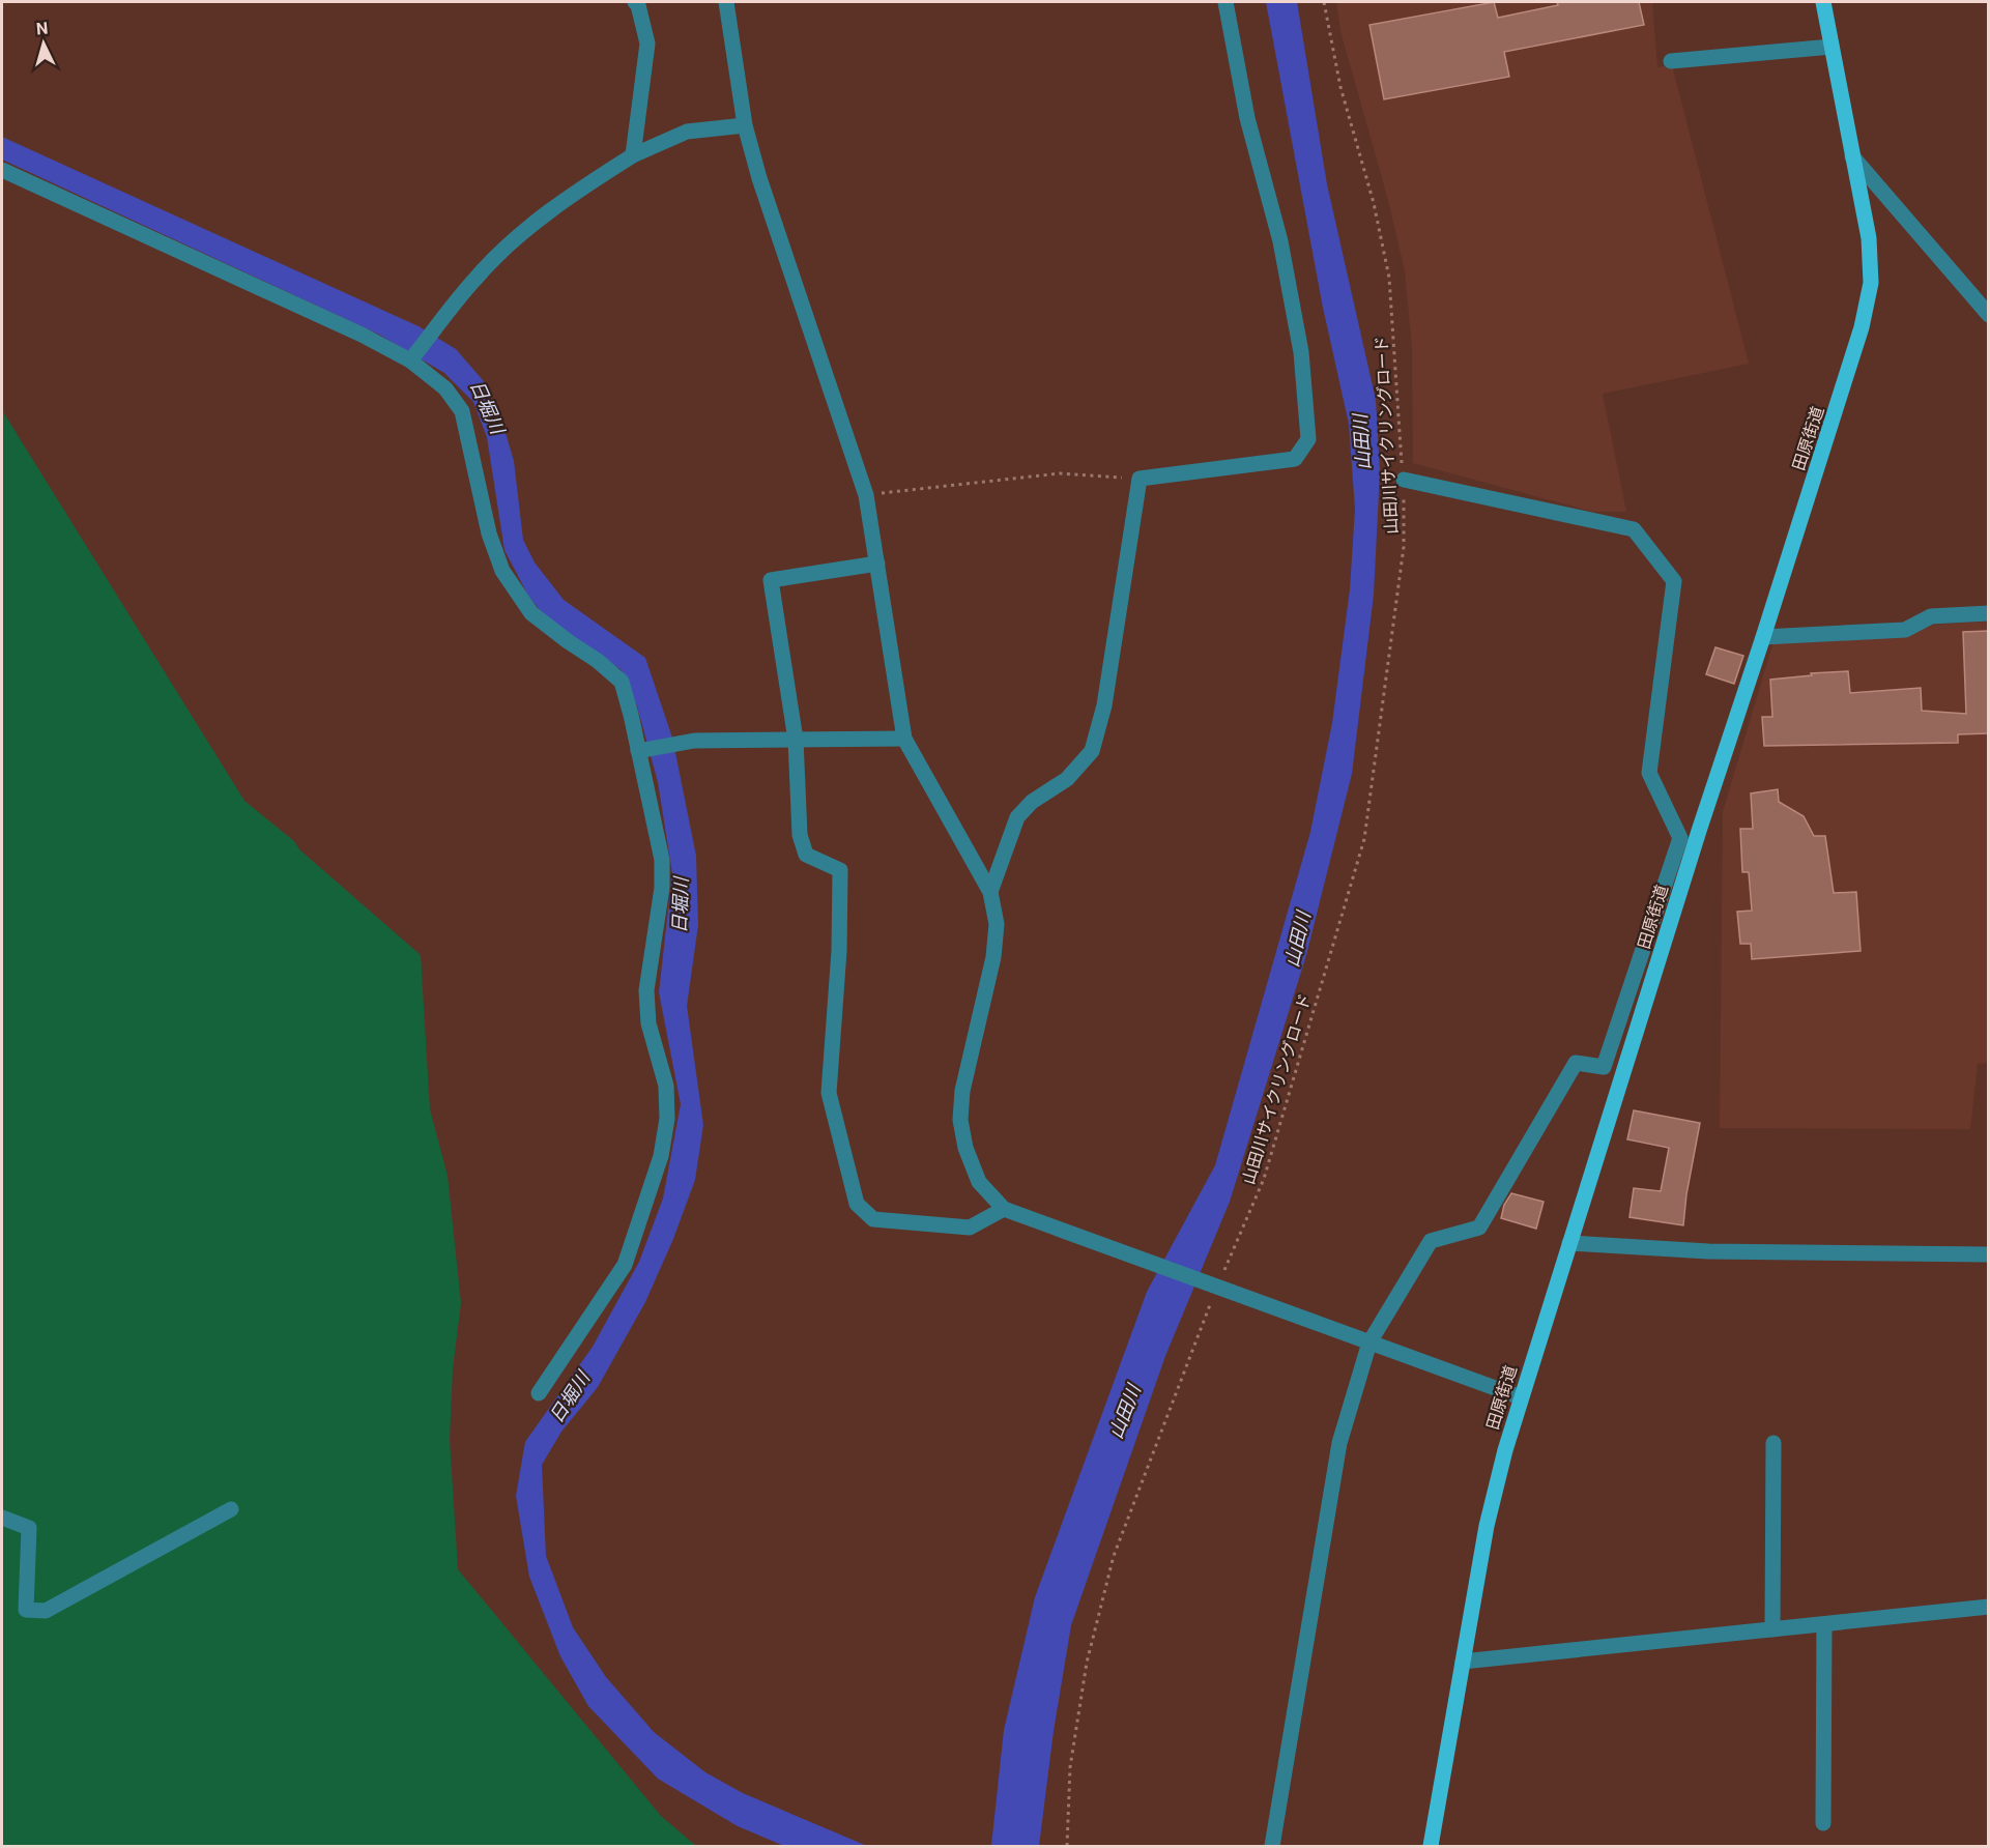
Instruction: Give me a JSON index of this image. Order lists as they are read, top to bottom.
{
  "streets": {
    "main road": ["田原街道"],
    "path": ["山田川サイクリングロード"]
  },
  "water": ["日堀川", "山田川"],
  "north": "top"
}
